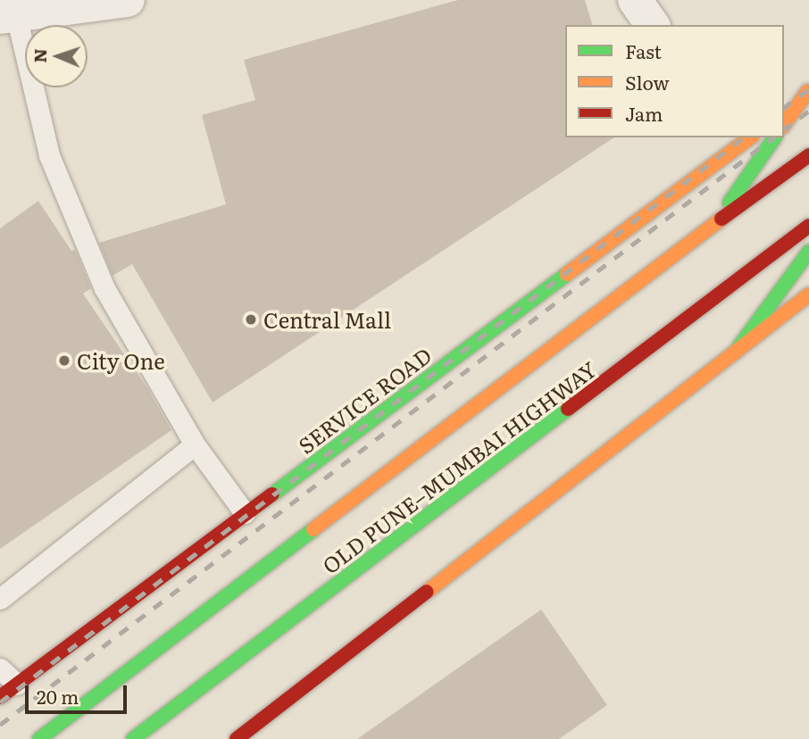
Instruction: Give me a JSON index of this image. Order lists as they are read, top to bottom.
{
  "streets": {
    "main road": ["SERVICE ROAD", "OLD PUNE–MUMBAI HIGHWAY"]
  },
  "places": ["Central Mall", "City One"],
  "legend": ["Fast", "Slow", "Jam"],
  "scale_bar": "20 m",
  "north": "left"
}
